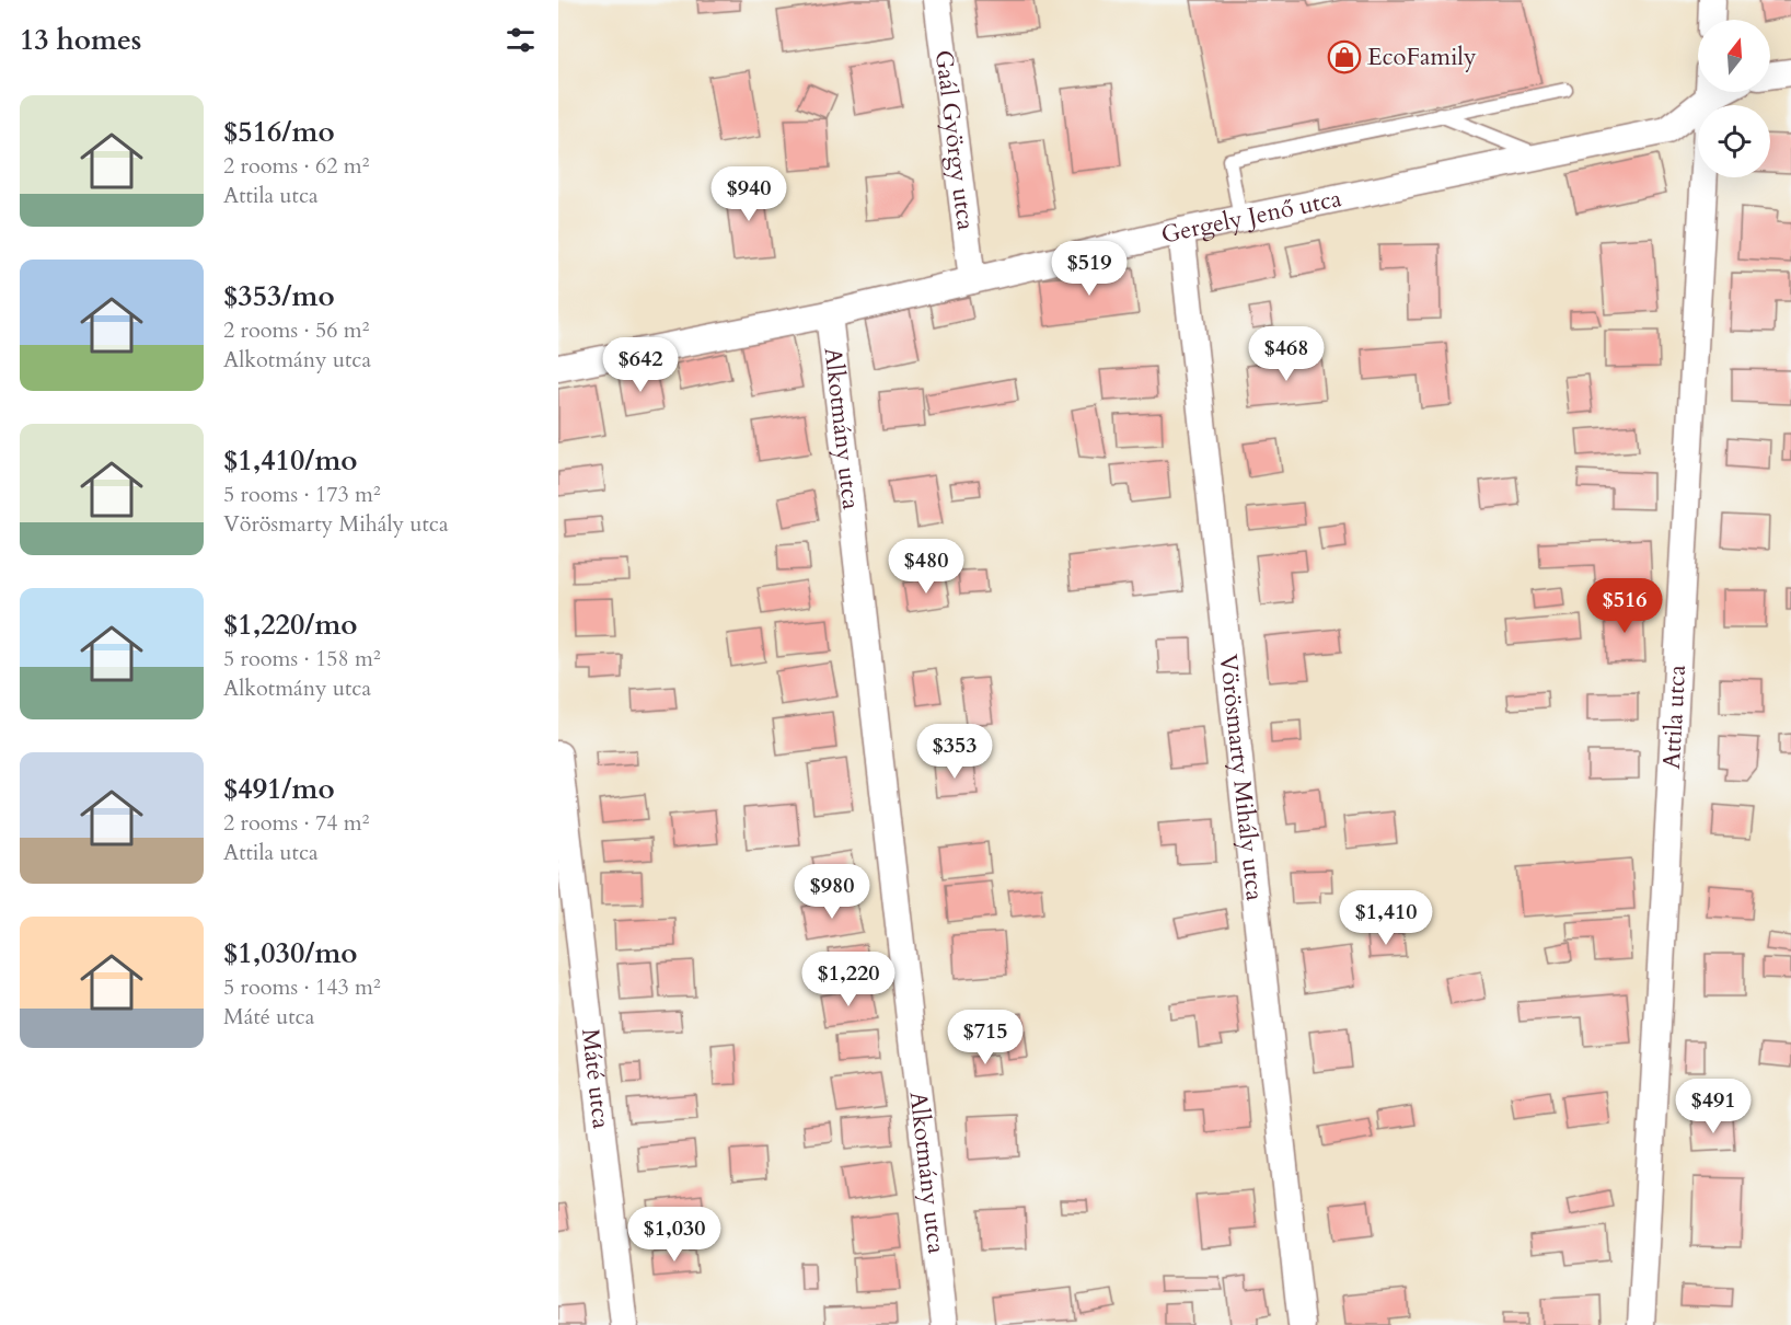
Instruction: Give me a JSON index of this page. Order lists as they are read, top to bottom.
{
  "streets": {
    "street": [
      "Gaál György utca",
      "Gergely Jenő utca",
      "Alkotmány utca",
      "Attila utca",
      "Vörösmarty Mihály utca",
      "Máté utca"
    ]
  },
  "crossings": [
    ["Gaál György utca", "Gergely Jenő utca"],
    ["Gergely Jenő utca", "Alkotmány utca"],
    ["Gergely Jenő utca", "Attila utca"],
    ["Gergely Jenő utca", "Vörösmarty Mihály utca"]
  ],
  "places": {
    "shop": ["EcoFamily"]
  },
  "north": "top",
  "page": {
    "heading": "13 homes",
    "list": [
      {
        "name": "$516/mo",
        "note": "2 rooms · 62 m² · Attila utca"
      },
      {
        "name": "$353/mo",
        "note": "2 rooms · 56 m² · Alkotmány utca"
      },
      {
        "name": "$1,410/mo",
        "note": "5 rooms · 173 m² · Vörösmarty Mihály utca"
      },
      {
        "name": "$1,220/mo",
        "note": "5 rooms · 158 m² · Alkotmány utca"
      },
      {
        "name": "$491/mo",
        "note": "2 rooms · 74 m² · Attila utca"
      },
      {
        "name": "$1,030/mo",
        "note": "5 rooms · 143 m² · Máté utca"
      }
    ],
    "price": [
      "$940",
      "$519",
      "$468",
      "$642",
      "$480",
      "$516",
      "$353",
      "$980",
      "$1,410",
      "$1,220",
      "$715",
      "$491",
      "$1,030"
    ]
  }
}
